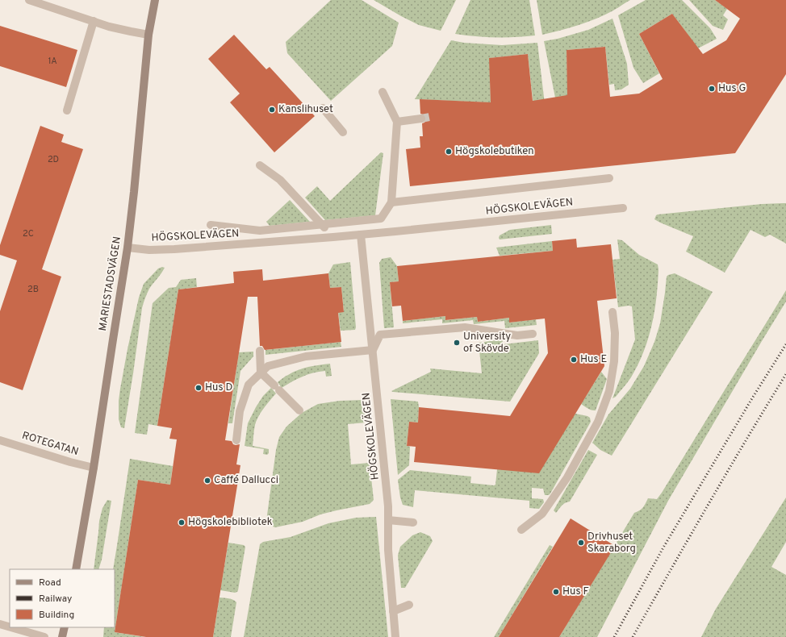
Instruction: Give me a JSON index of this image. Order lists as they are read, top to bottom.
{
  "streets": {
    "street": ["HÖGSKOLEVÄGEN", "MARIESTADSVÄGEN", "ROTEGATAN"]
  },
  "crossings": [
    ["HÖGSKOLEVÄGEN", "MARIESTADSVÄGEN"],
    ["MARIESTADSVÄGEN", "ROTEGATAN"]
  ],
  "places": [
    "Hus G",
    "Kanslihuset",
    "Högskolebutiken",
    "University of Skövde",
    "Hus E",
    "Hus D",
    "Caffé Dallucci",
    "Högskolebibliotek",
    "Drivhuset Skaraborg",
    "Hus F"
  ],
  "house_numbers": [
    "1A",
    "2D",
    "2C",
    "2B"
  ],
  "legend": ["Road", "Railway", "Building"]
}
